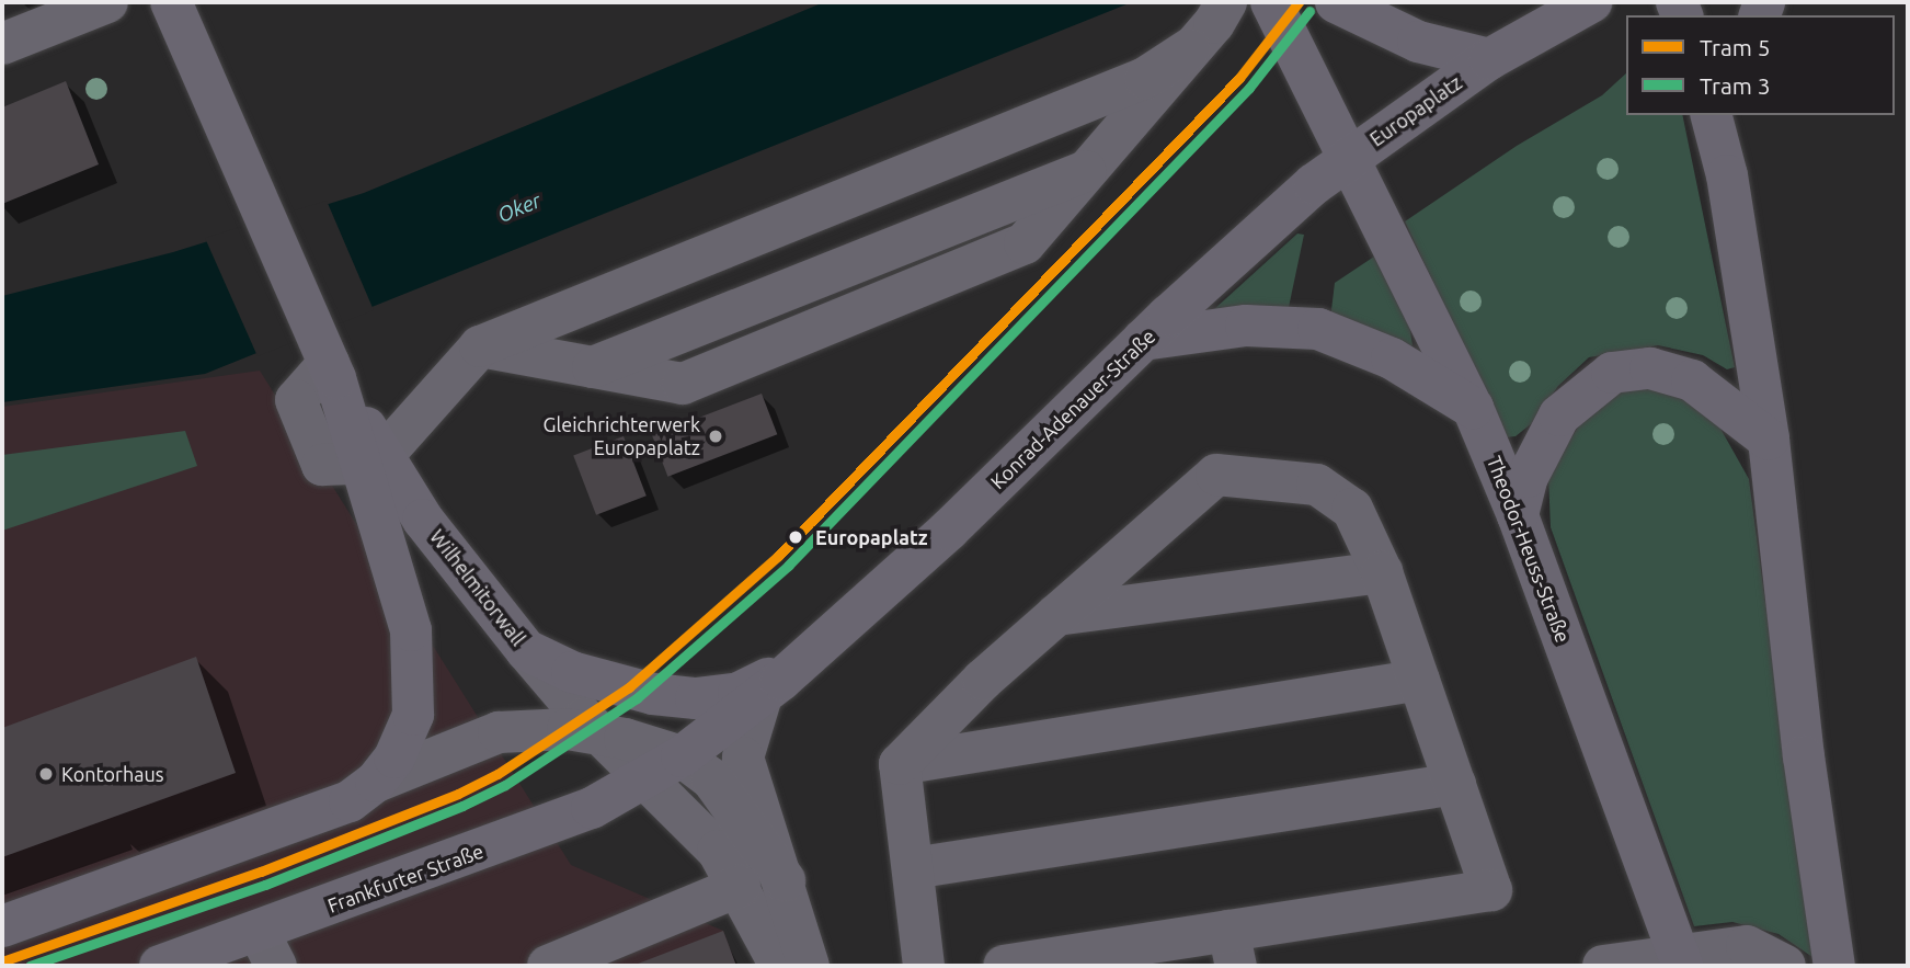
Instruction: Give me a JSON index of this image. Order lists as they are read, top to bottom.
{
  "streets": {
    "main road": [
      "Europaplatz",
      "Konrad-Adenauer-Straße",
      "Theodor-Heuss-Straße",
      "Wilhelmitorwall",
      "Frankfurter Straße"
    ]
  },
  "crossings": [
    ["Europaplatz", "Konrad-Adenauer-Straße"],
    ["Europaplatz", "Theodor-Heuss-Straße"],
    ["Konrad-Adenauer-Straße", "Theodor-Heuss-Straße"],
    ["Konrad-Adenauer-Straße", "Wilhelmitorwall"],
    ["Konrad-Adenauer-Straße", "Frankfurter Straße"],
    ["Wilhelmitorwall", "Frankfurter Straße"]
  ],
  "water": ["Oker"],
  "places": ["Gleichrichterwerk Europaplatz", "Europaplatz", "Kontorhaus"],
  "lines": ["tram line 5", "tram line 3"],
  "legend": ["Tram 5", "Tram 3"]
}
